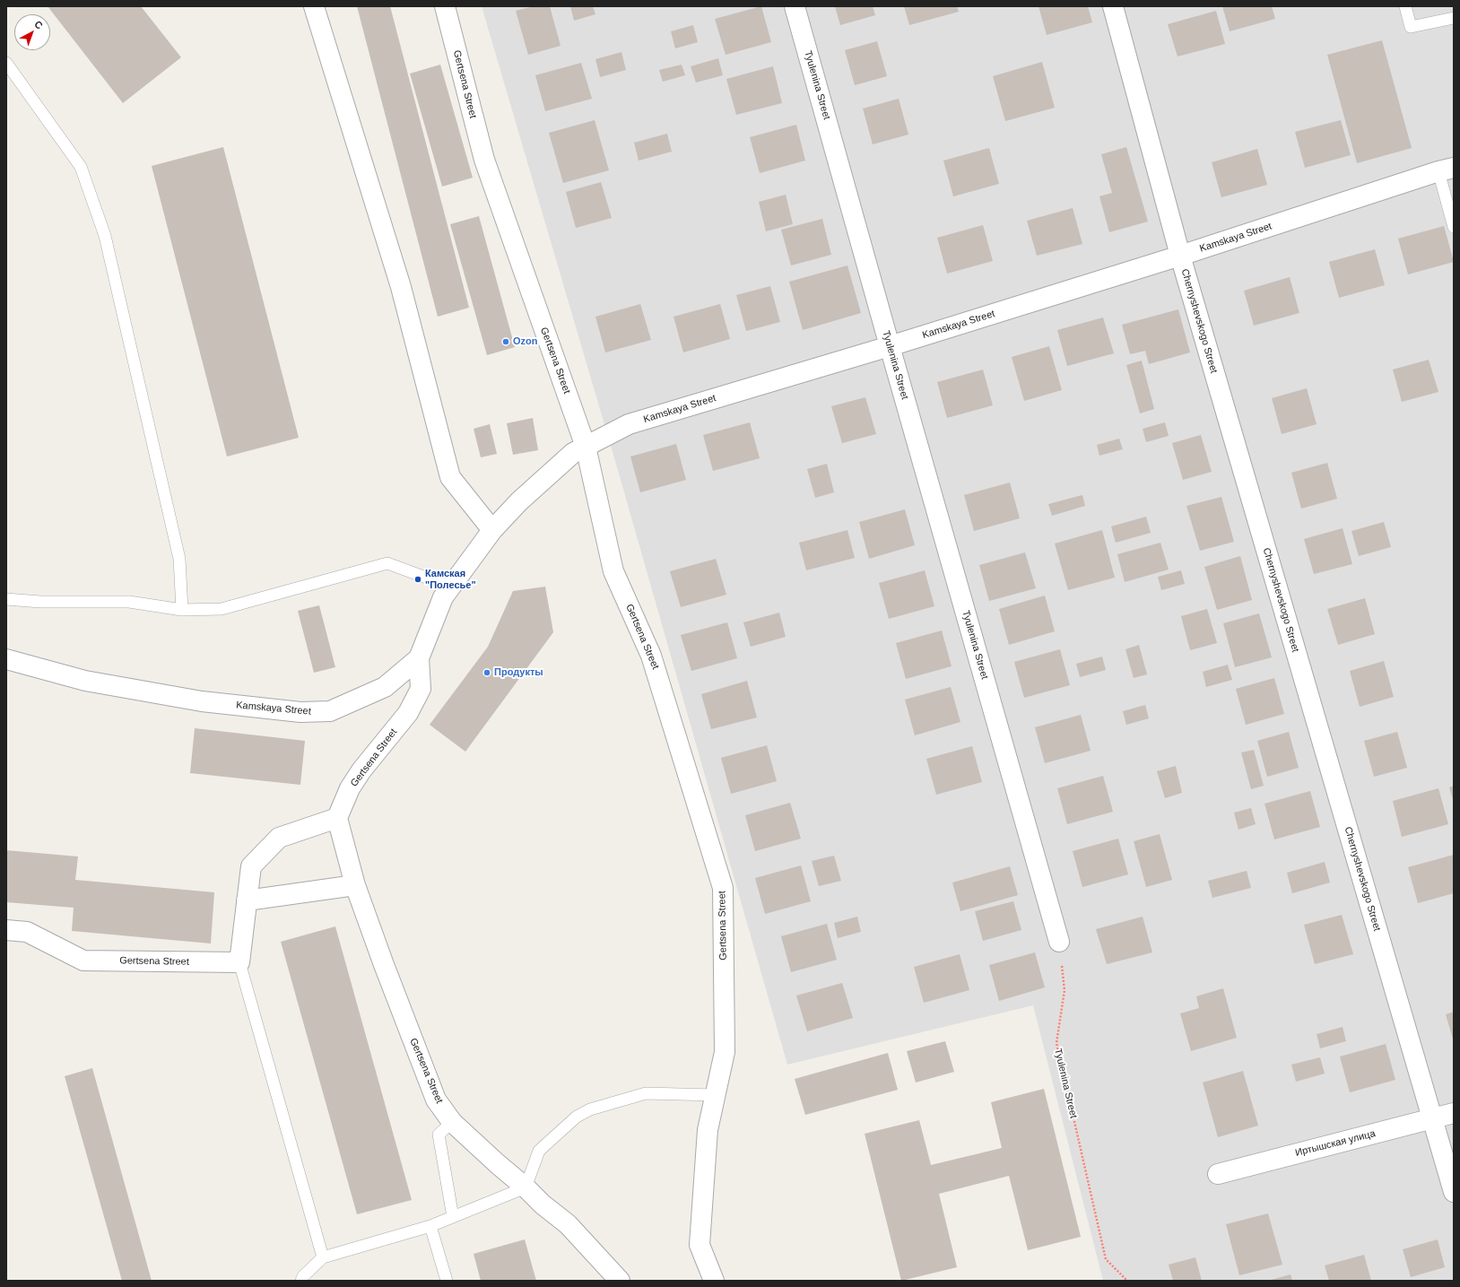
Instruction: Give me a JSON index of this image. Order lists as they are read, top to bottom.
{
  "streets": {
    "street": [
      "Gertsena Street",
      "Tyulenina Street",
      "Kamskaya Street",
      "Chernyshevskogo Street",
      "Иртышская улица"
    ]
  },
  "crossings": [
    ["Gertsena Street", "Kamskaya Street"],
    ["Tyulenina Street", "Kamskaya Street"],
    ["Kamskaya Street", "Chernyshevskogo Street"],
    ["Chernyshevskogo Street", "Иртышская улица"]
  ],
  "places": ["Ozon", "Камская \"Полесье\"", "Продукты"],
  "north": "top right"
}
